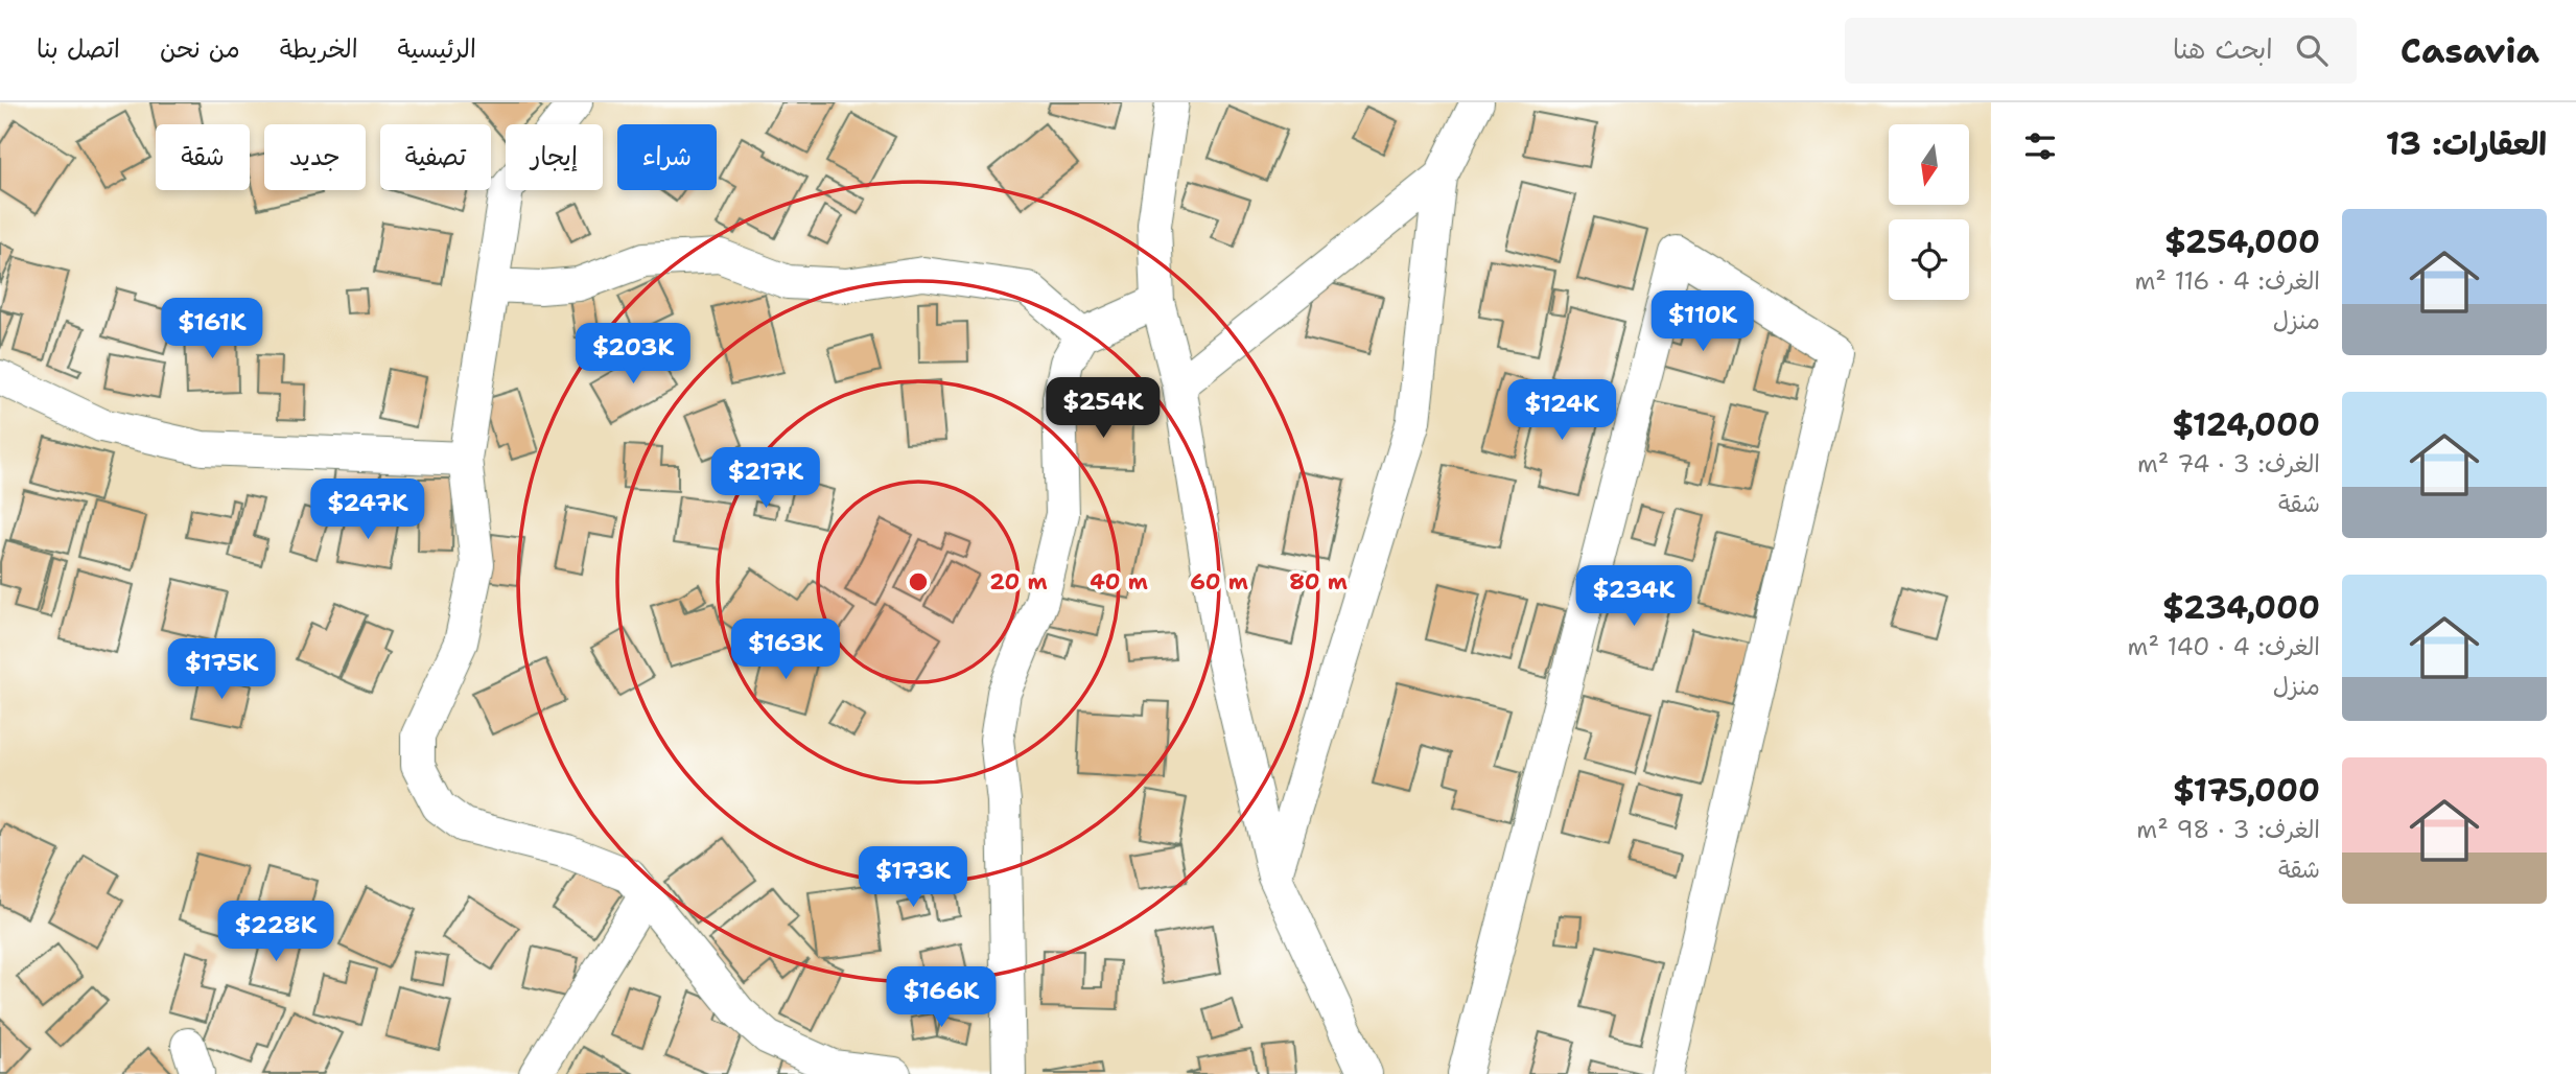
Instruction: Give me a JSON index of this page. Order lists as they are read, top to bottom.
{
  "north": "bottom",
  "page": {
    "header": "Casavia",
    "search": "ابحث هنا",
    "nav": [
      "الرئيسية",
      "الخريطة",
      "من نحن",
      "اتصل بنا"
    ],
    "heading": "العقارات: 13",
    "chip": [
      "شراء",
      "إيجار",
      "تصفية",
      "جديد",
      "شقة"
    ],
    "list": [
      {
        "name": "$254,000",
        "note": "الغرف: 4 · 116 m² · منزل"
      },
      {
        "name": "$124,000",
        "note": "الغرف: 3 · 74 m² · شقة"
      },
      {
        "name": "$234,000",
        "note": "الغرف: 4 · 140 m² · منزل"
      },
      {
        "name": "$175,000",
        "note": "الغرف: 3 · 98 m² · شقة"
      }
    ],
    "price": [
      "$110K",
      "$161K",
      "$203K",
      "$254K",
      "$124K",
      "$217K",
      "$247K",
      "$234K",
      "$163K",
      "$175K",
      "$173K",
      "$228K",
      "$166K"
    ]
  },
  "rings": [
    "20 m",
    "40 m",
    "60 m",
    "80 m"
  ]
}
